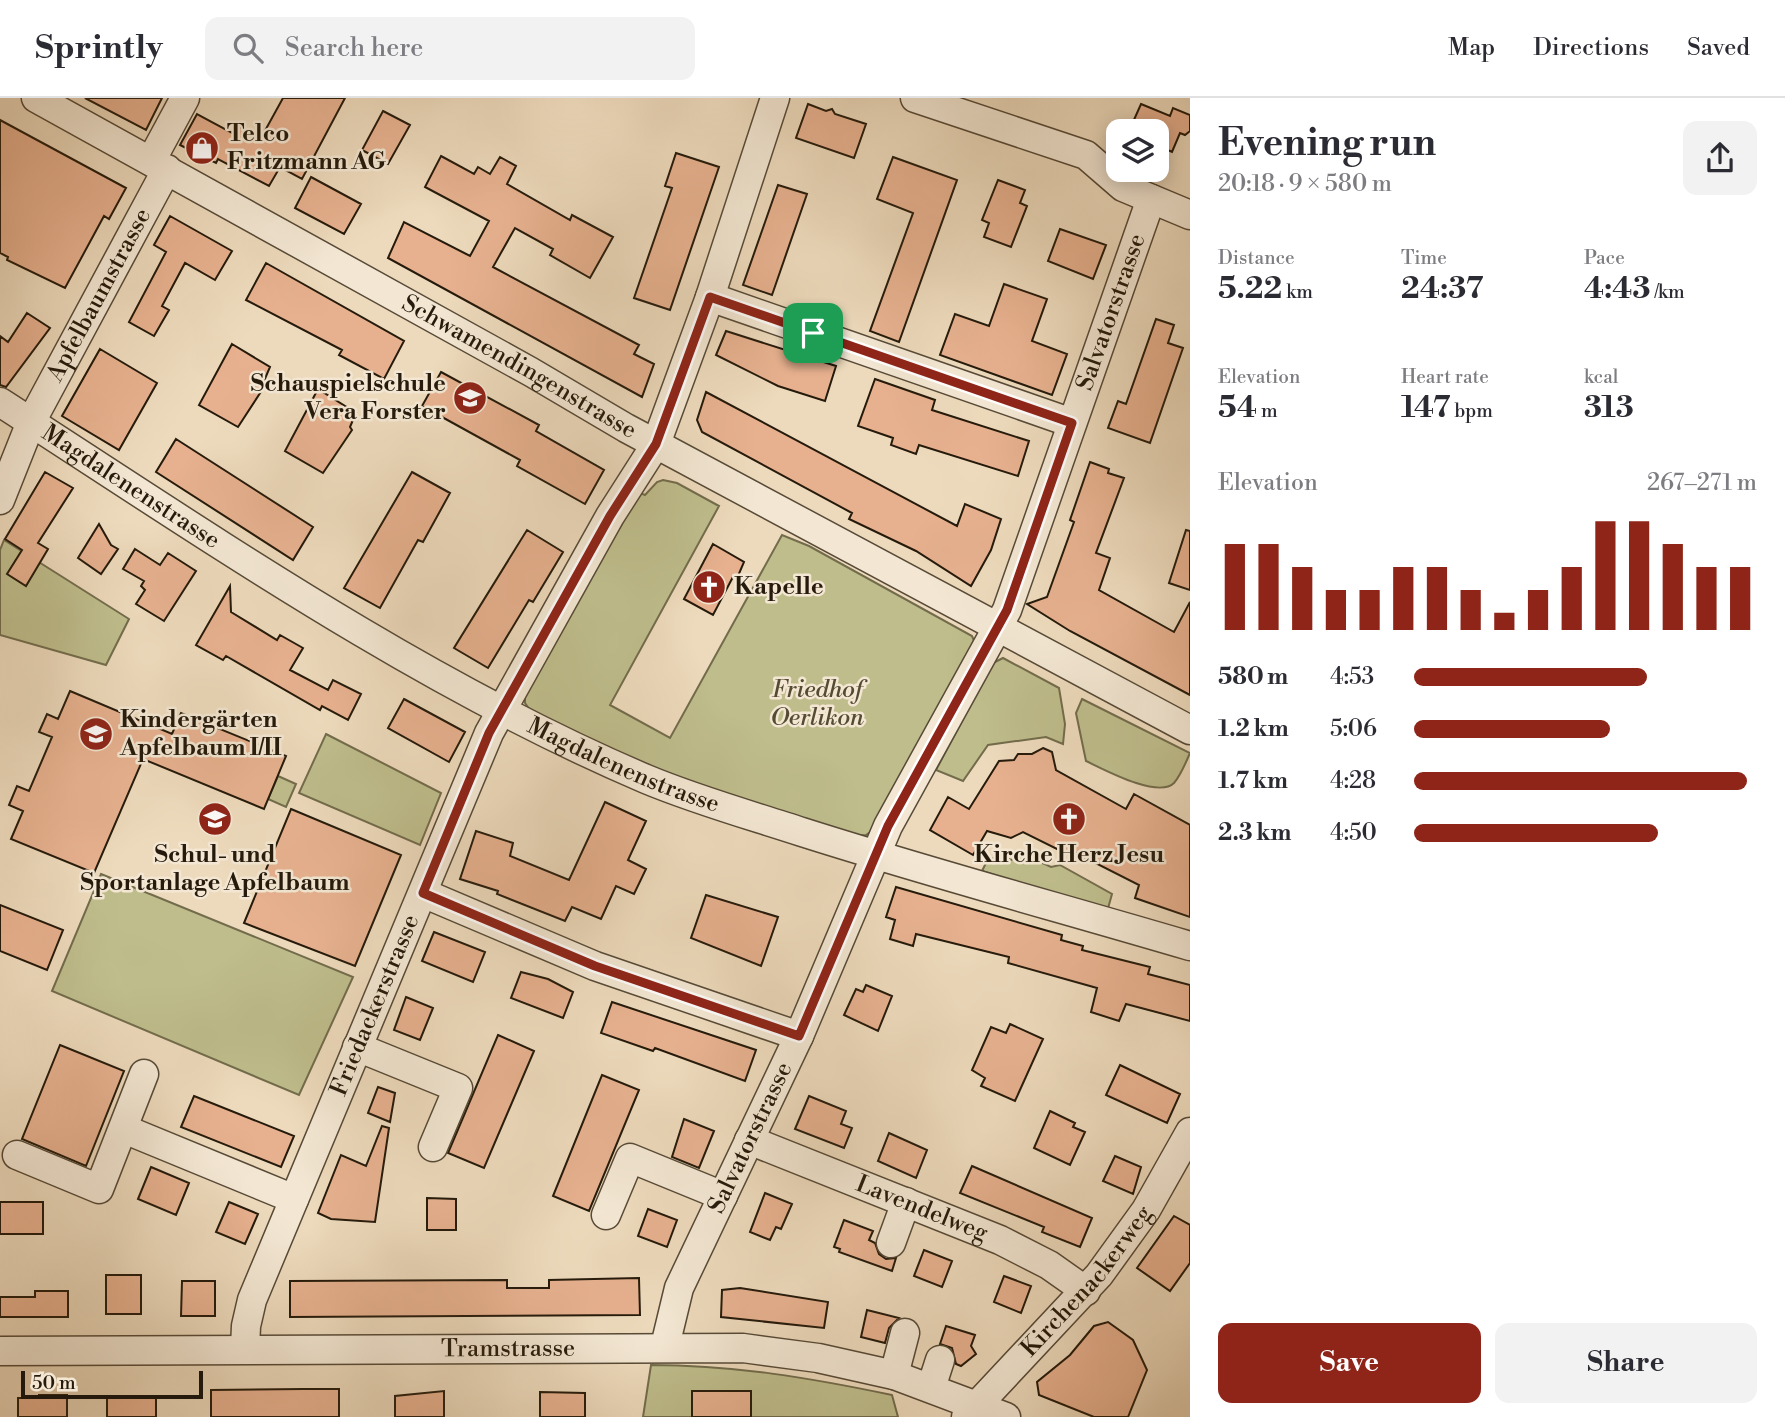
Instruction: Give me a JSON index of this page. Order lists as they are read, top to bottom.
{
  "streets": {
    "street": [
      "Apfelbaumstrasse",
      "Salvatorstrasse",
      "Schwamendingenstrasse",
      "Magdalenenstrasse",
      "Friedackerstrasse",
      "Lavendelweg",
      "Kirchenackerweg",
      "Tramstrasse"
    ]
  },
  "crossings": [
    ["Apfelbaumstrasse", "Schwamendingenstrasse"],
    ["Apfelbaumstrasse", "Magdalenenstrasse"],
    ["Salvatorstrasse", "Schwamendingenstrasse"],
    ["Salvatorstrasse", "Magdalenenstrasse"],
    ["Salvatorstrasse", "Lavendelweg"],
    ["Salvatorstrasse", "Tramstrasse"],
    ["Schwamendingenstrasse", "Friedackerstrasse"],
    ["Magdalenenstrasse", "Friedackerstrasse"],
    ["Friedackerstrasse", "Tramstrasse"],
    ["Lavendelweg", "Kirchenackerweg"],
    ["Kirchenackerweg", "Tramstrasse"]
  ],
  "parks": ["Friedhof Oerlikon"],
  "places": {
    "shop": ["Telco Fritzmann AG"],
    "school or university": ["Schauspielschule Vera Forster", "Kindergärten Apfelbaum I/II", "Schul- und Sportanlage Apfelbaum"],
    "church": ["Kapelle", "Kirche Herz Jesu"]
  },
  "scale_bar": "50 m",
  "page": {
    "header": "Sprintly",
    "search": "Search here",
    "nav": ["Map", "Directions", "Saved"],
    "heading": ["Evening run", "20:18 · 9 × 580 m"],
    "stats": [
      ["Distance", "5.22 km"],
      ["Time", "24:37"],
      ["Pace", "4:43 /km"],
      ["Elevation", "54 m"],
      ["Heart rate", "147 bpm"],
      ["kcal", "313"]
    ],
    "chart": ["Elevation", "267–271 m"],
    "list": [
      {
        "name": "580 m",
        "note": "4:53"
      },
      {
        "name": "1.2 km",
        "note": "5:06"
      },
      {
        "name": "1.7 km",
        "note": "4:28"
      },
      {
        "name": "2.3 km",
        "note": "4:50"
      }
    ],
    "buttons": ["Save", "Share"],
    "scale": "50 m"
  }
}
